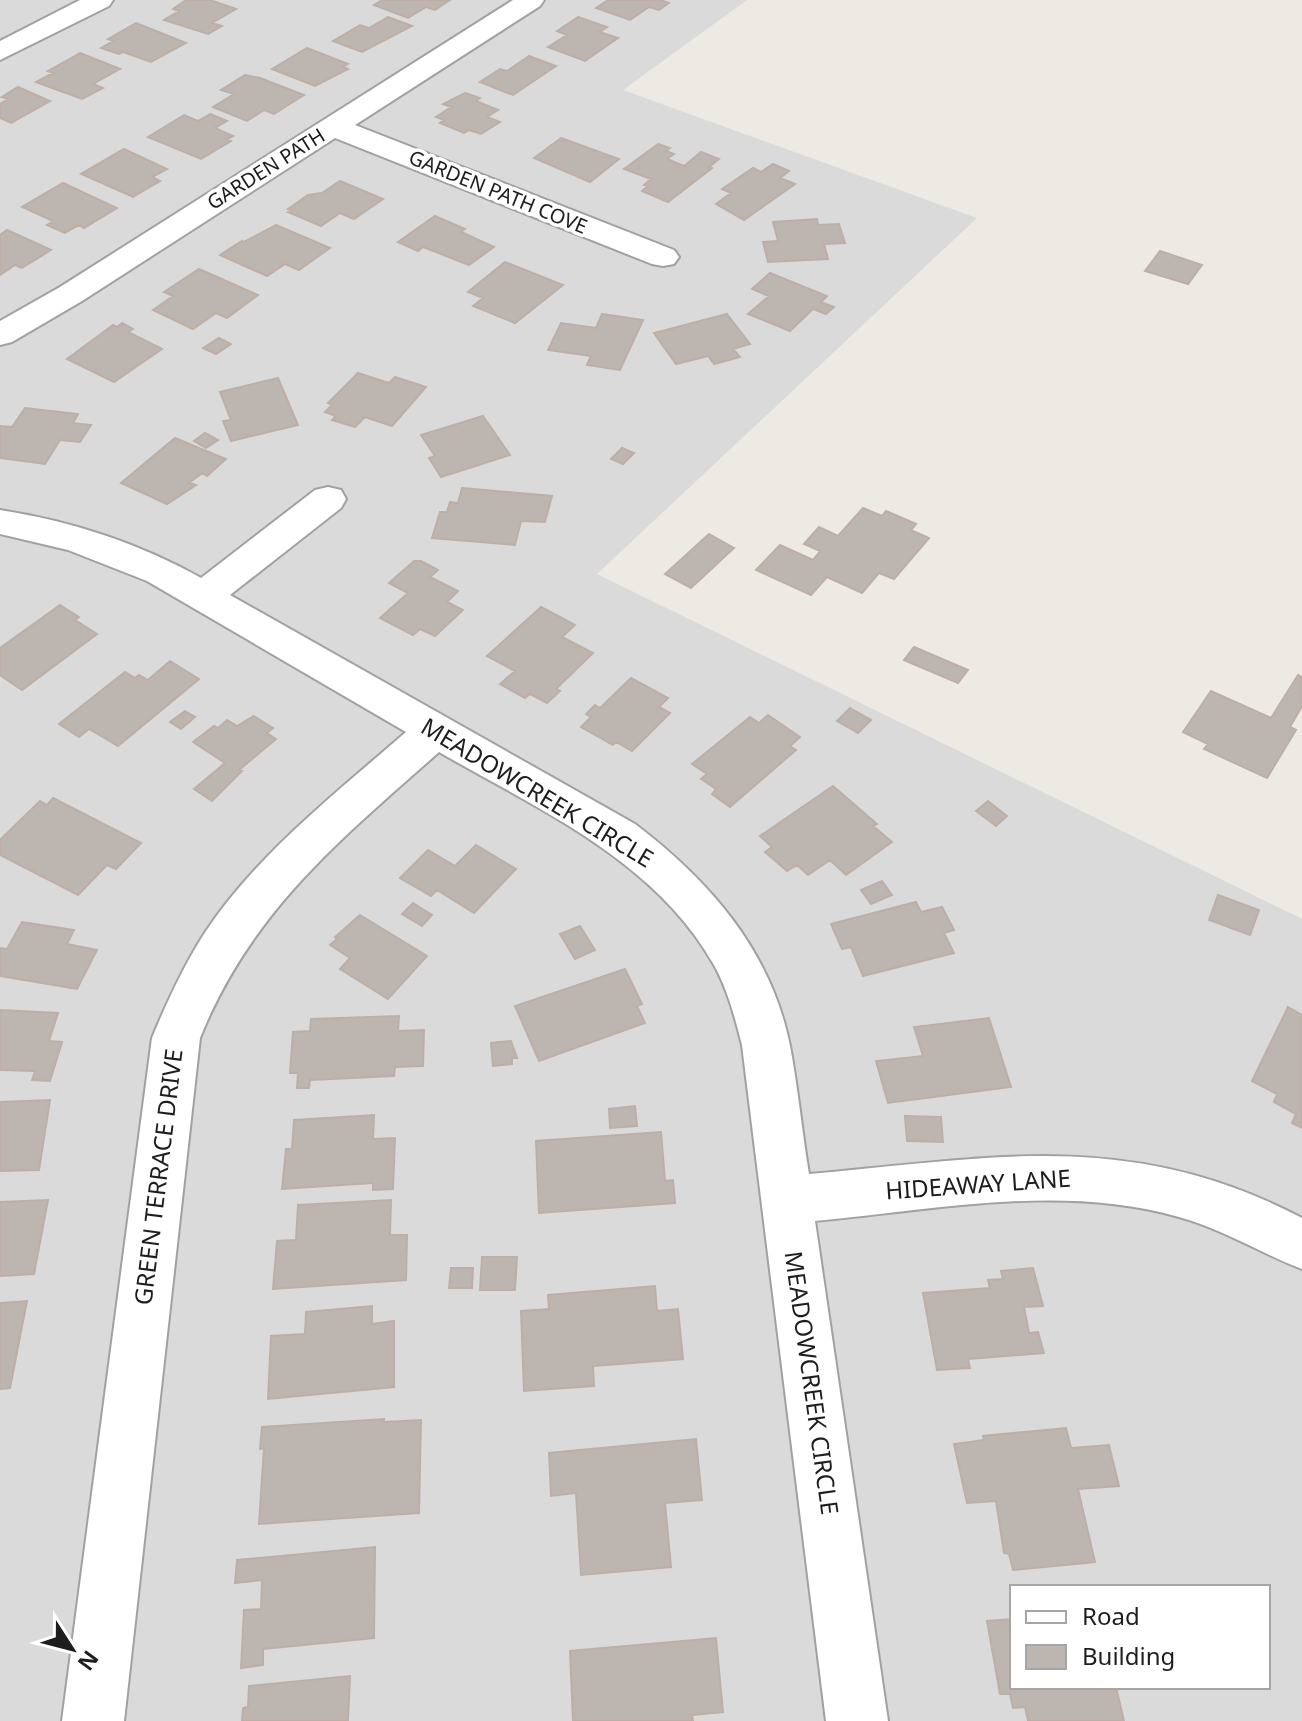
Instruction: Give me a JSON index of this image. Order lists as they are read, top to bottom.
{
  "streets": {
    "street": [
      "GARDEN PATH",
      "GARDEN PATH COVE",
      "MEADOWCREEK CIRCLE",
      "GREEN TERRACE DRIVE",
      "HIDEAWAY LANE"
    ]
  },
  "crossings": [
    ["GARDEN PATH", "GARDEN PATH COVE"],
    ["MEADOWCREEK CIRCLE", "GREEN TERRACE DRIVE"],
    ["MEADOWCREEK CIRCLE", "HIDEAWAY LANE"]
  ],
  "legend": ["Road", "Building"],
  "north": "bottom right"
}
